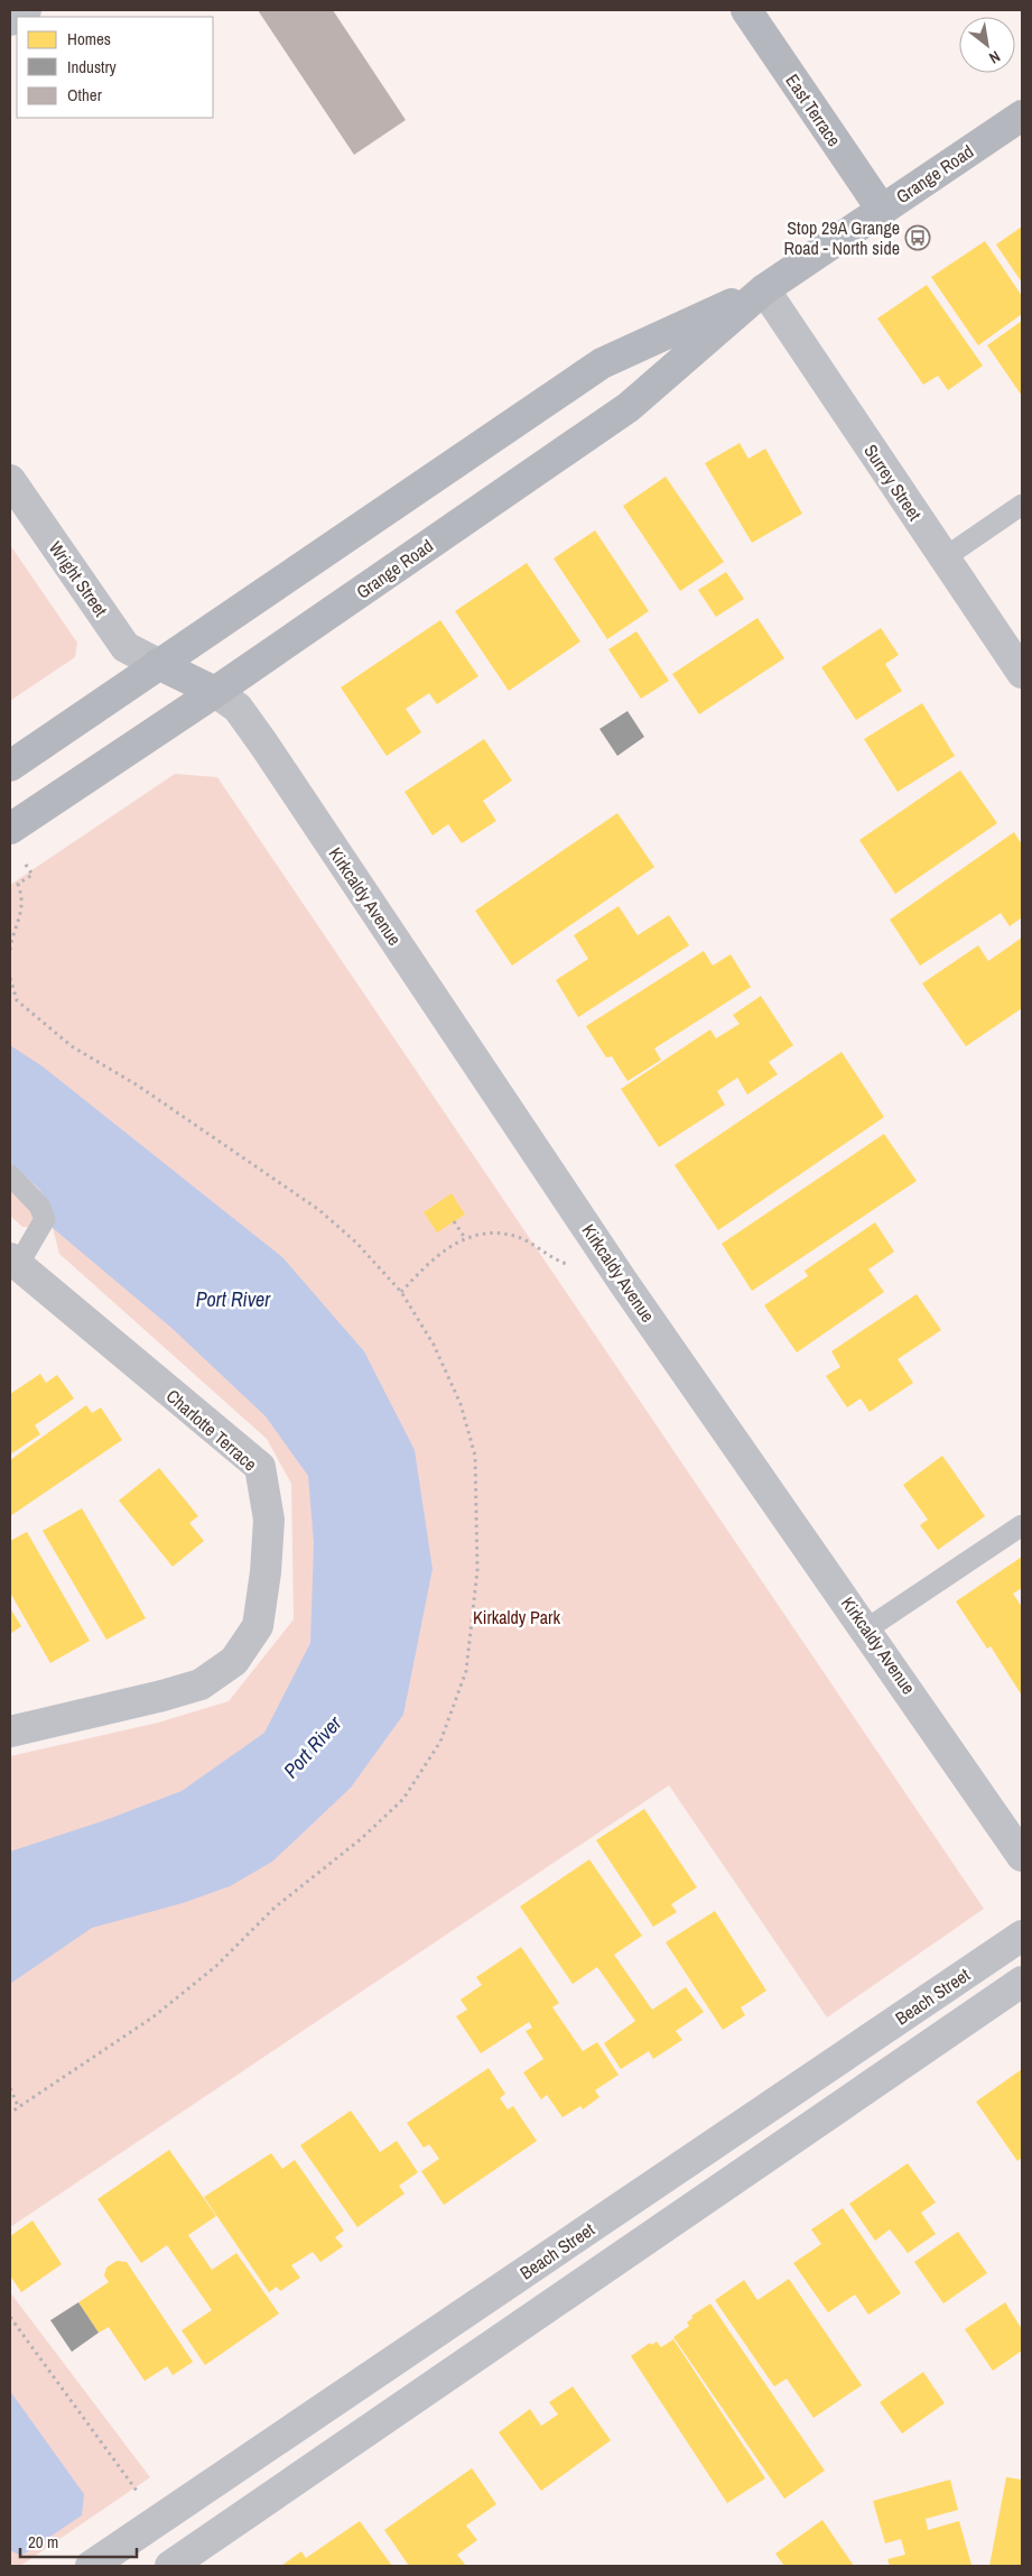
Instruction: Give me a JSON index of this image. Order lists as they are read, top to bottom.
{
  "streets": {
    "main road": ["East Terrace", "Grange Road"],
    "street": [
      "Surrey Street",
      "Wright Street",
      "Kirkcaldy Avenue",
      "Charlotte Terrace",
      "Beach Street"
    ]
  },
  "crossings": [
    ["East Terrace", "Grange Road"],
    ["Grange Road", "Surrey Street"],
    ["Grange Road", "Wright Street"],
    ["Grange Road", "Kirkcaldy Avenue"]
  ],
  "water": ["Port River"],
  "parks": ["Kirkaldy Park"],
  "places": {
    "bus stop": ["Stop 29A Grange Road - North side"]
  },
  "legend": ["Homes", "Industry", "Other"],
  "scale_bar": "20 m",
  "north": "bottom right"
}
